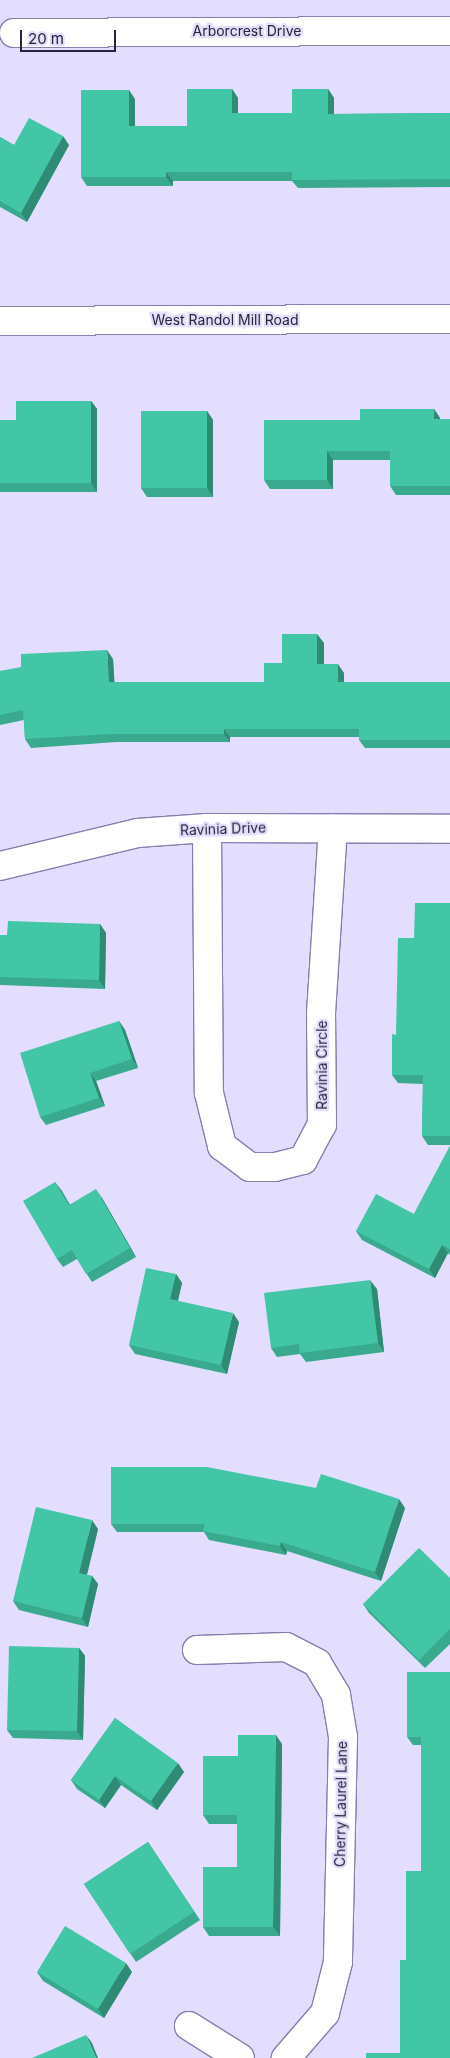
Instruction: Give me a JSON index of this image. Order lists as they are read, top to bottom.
{
  "streets": {
    "street": [
      "Arborcrest Drive",
      "West Randol Mill Road",
      "Ravinia Drive",
      "Ravinia Circle",
      "Cherry Laurel Lane"
    ]
  },
  "crossings": [
    ["Ravinia Drive", "Ravinia Circle"]
  ],
  "scale_bar": "20 m"
}
